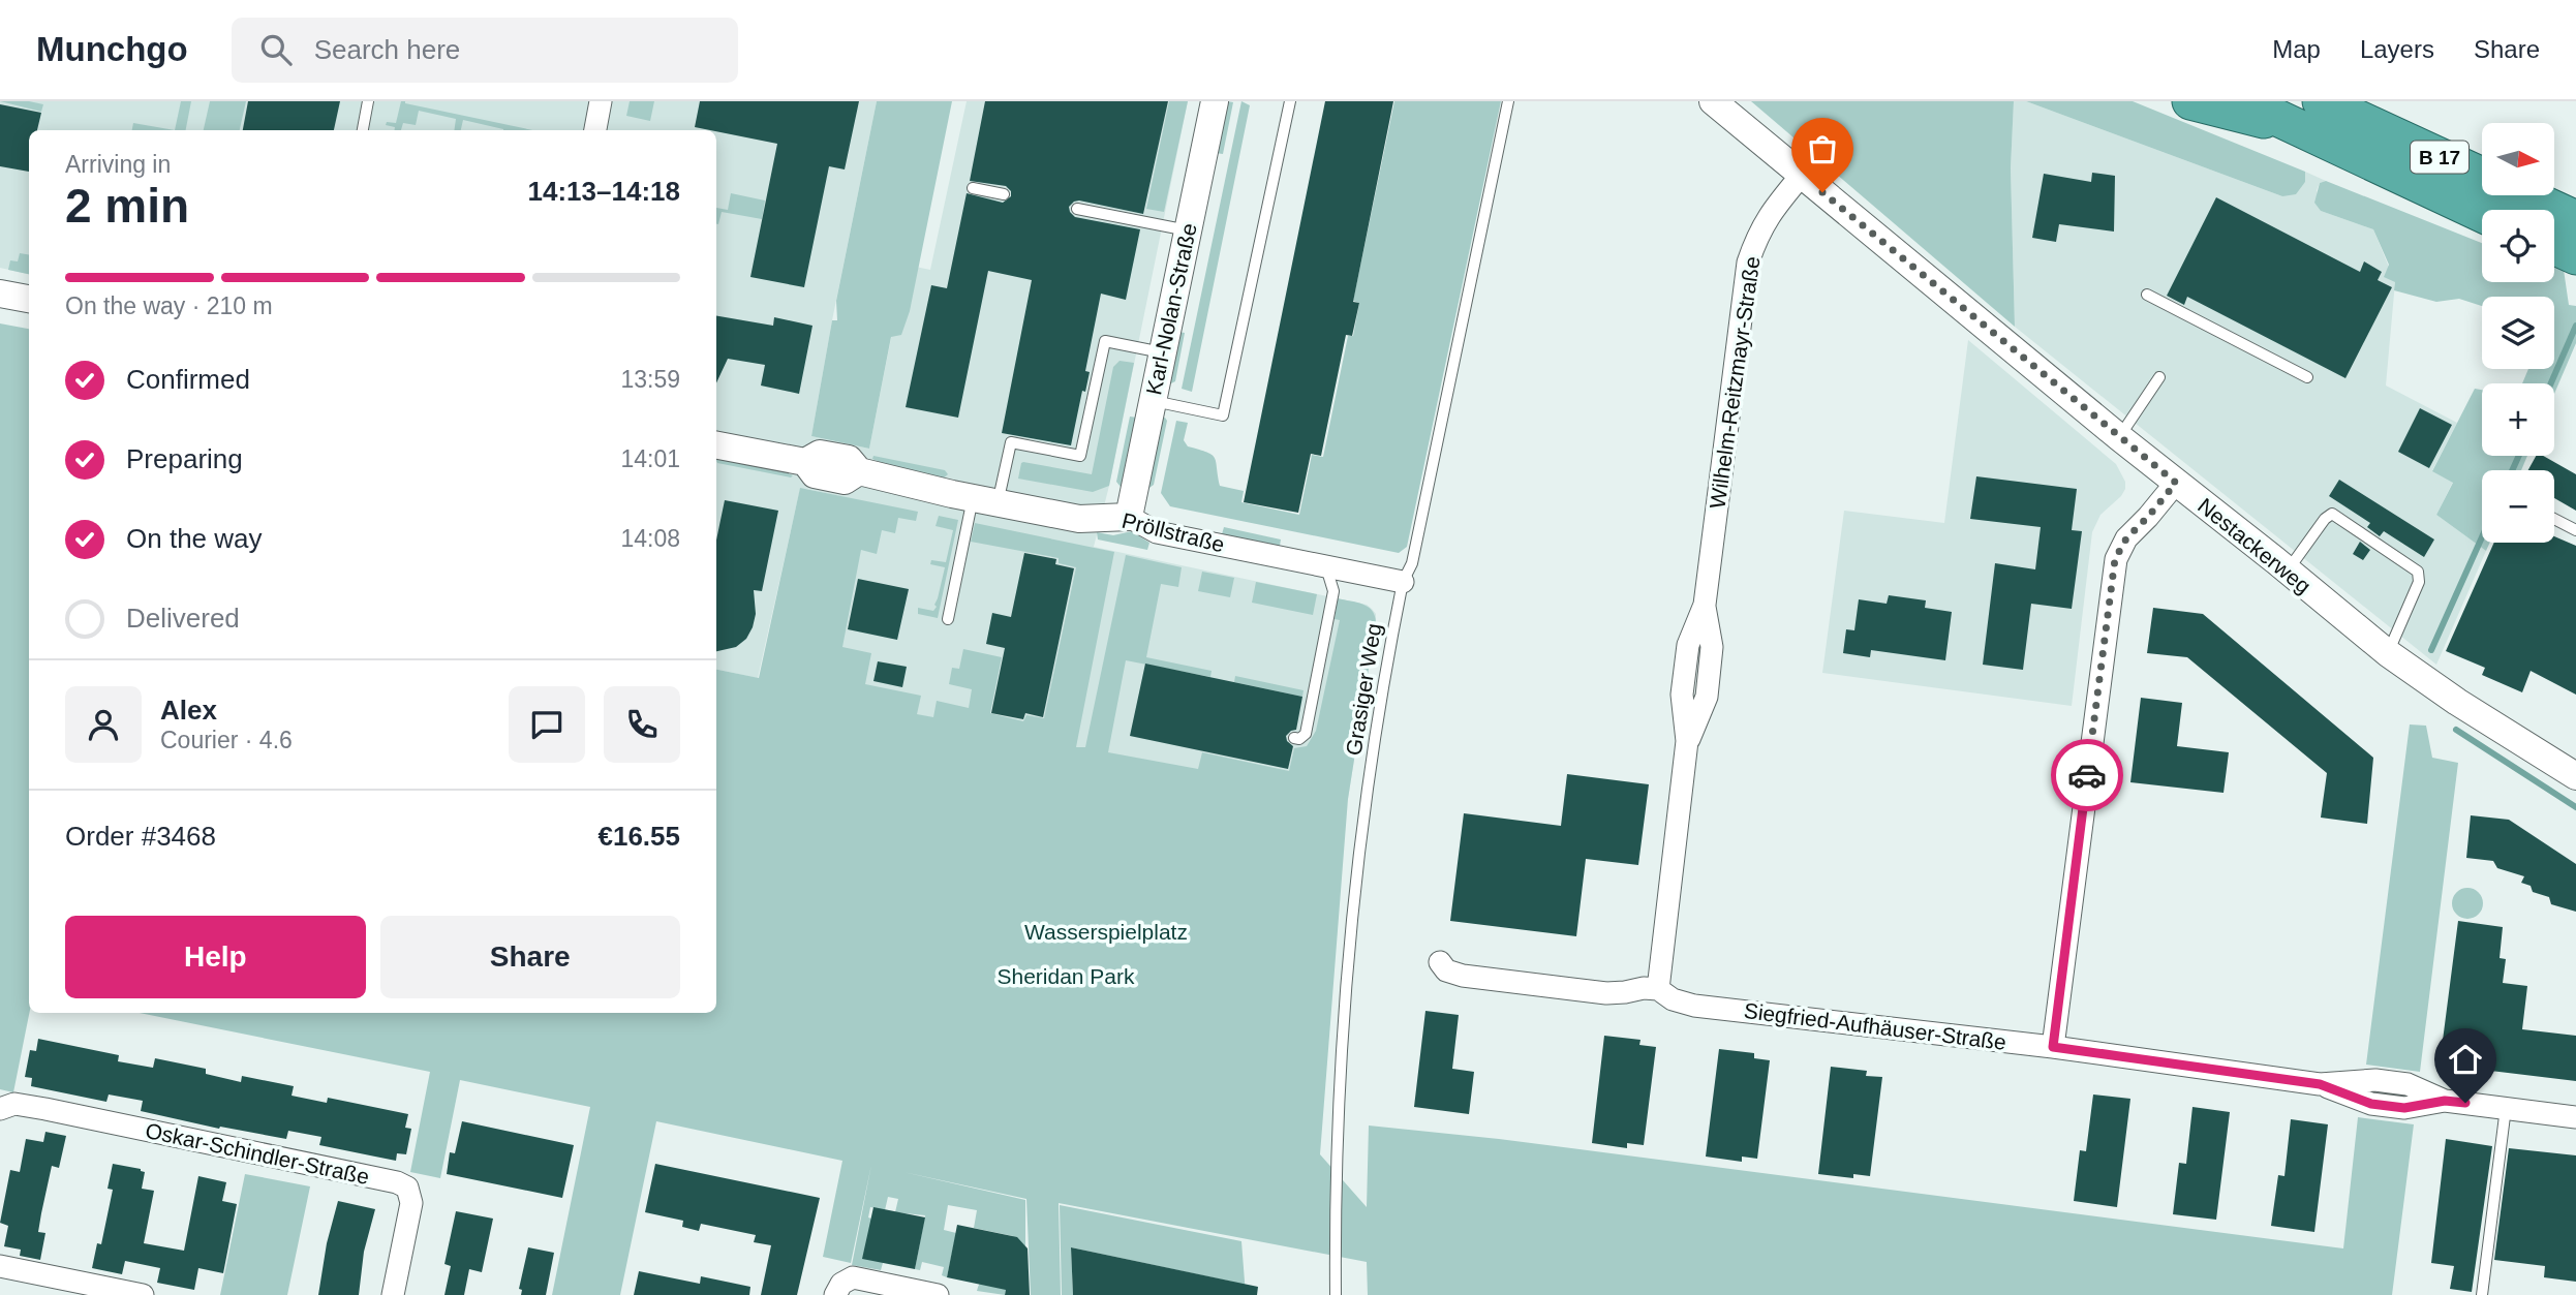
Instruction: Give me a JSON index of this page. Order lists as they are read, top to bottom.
{
  "streets": {
    "highway": ["B 17"],
    "street": [
      "Karl-Nolan-Straße",
      "Wilhelm-Reitzmayr-Straße",
      "Pröllstraße",
      "Nestackerweg",
      "Siegfried-Aufhäuser-Straße",
      "Oskar-Schindler-Straße"
    ],
    "lane": ["Grasiger Weg"]
  },
  "crossings": [
    ["Karl-Nolan-Straße", "Pröllstraße"],
    ["Wilhelm-Reitzmayr-Straße", "Nestackerweg"],
    ["Wilhelm-Reitzmayr-Straße", "Siegfried-Aufhäuser-Straße"],
    ["Pröllstraße", "Grasiger Weg"]
  ],
  "parks": ["Wasserspielplatz", "Sheridan Park"],
  "north": "right",
  "page": {
    "header": "Munchgo",
    "search": "Search here",
    "nav": ["Map", "Layers", "Share"],
    "map_buttons": ["+", "−"],
    "heading": ["2 min", "Arriving in", "14:13–14:18"],
    "panel": [
      "Alex",
      "Courier · 4.6",
      "Order #3468",
      "€16.55"
    ],
    "bar": "On the way · 210 m",
    "list": [
      ["Confirmed", "13:59"],
      ["Preparing", "14:01"],
      ["On the way", "14:08"],
      "Delivered"
    ],
    "buttons": ["Help", "Share"]
  }
}
